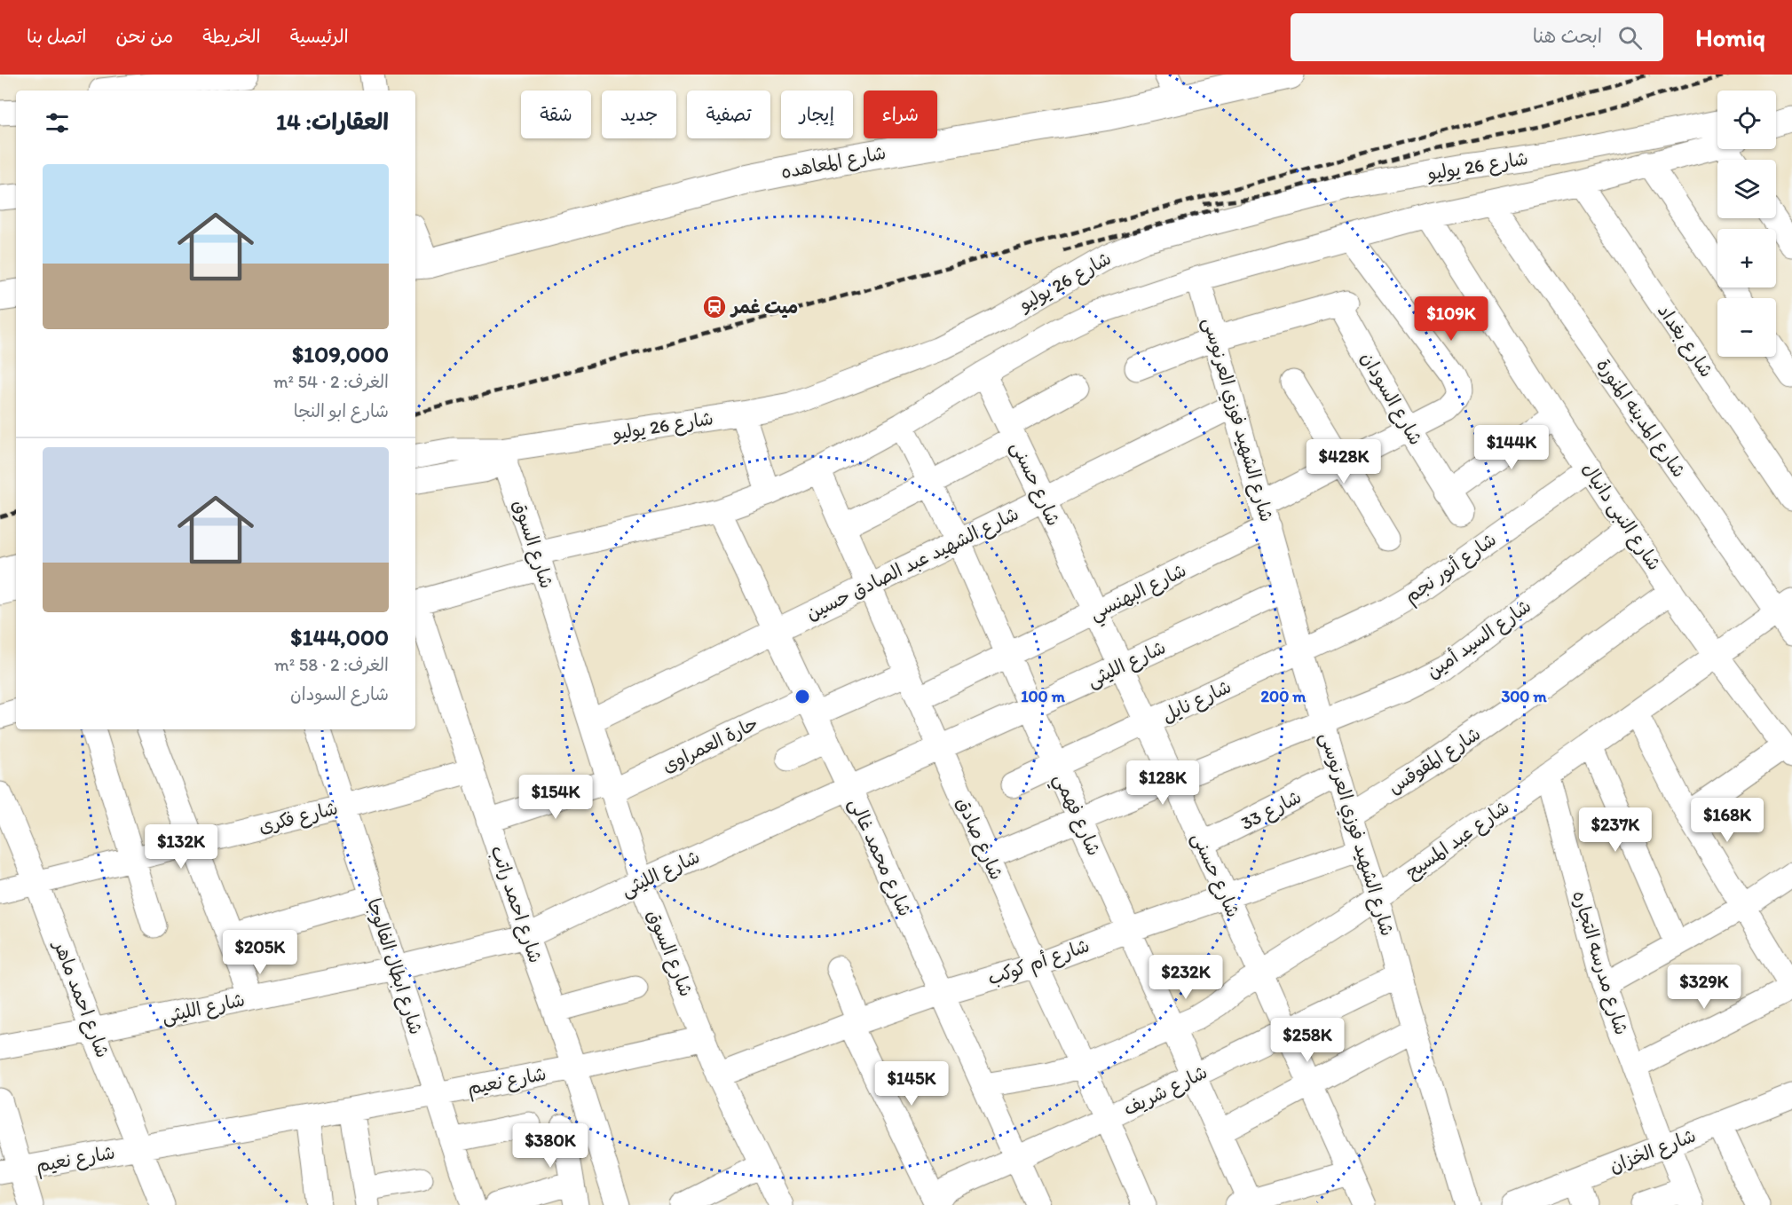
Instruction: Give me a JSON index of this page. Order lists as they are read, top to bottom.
{
  "streets": {
    "main road": ["شارع المعاهده"],
    "street": [
      "شارع 26 يوليو",
      "شارع بغداد",
      "شارع السودان",
      "شارع المدينه المنورة",
      "شارع الشهيد فوزي العرنوسى",
      "شارع حسنى",
      "شارع النبى دانيال",
      "شارع السوق",
      "شارع الشهيد عبد الصادق حسين",
      "شارع أنور نجم",
      "شارع البهنسي",
      "شارع السيد أمين",
      "شارع الليثى",
      "شارع نايل",
      "حارة العمراوى",
      "شارع المقوقس",
      "شارع 33",
      "شارع فهمي",
      "شارع فكرى",
      "شارع صادق",
      "شارع عبد المسيح",
      "شارع محمد غالى",
      "شارع احمد راتب",
      "شارع أم كوكب",
      "شارع مدرسه التجاره",
      "شارع ابطال الفالوجا",
      "شارع احمد ماهر",
      "شارع نعيم",
      "شارع شريف",
      "شارع الخزان"
    ]
  },
  "crossings": [
    ["شارع 26 يوليو", "شارع بغداد"],
    ["شارع 26 يوليو", "شارع المدينه المنورة"],
    ["شارع 26 يوليو", "شارع الشهيد فوزي العرنوسى"],
    ["شارع 26 يوليو", "شارع حسنى"],
    ["شارع 26 يوليو", "شارع النبى دانيال"],
    ["شارع 26 يوليو", "شارع السوق"],
    ["شارع 26 يوليو", "شارع فهمي"],
    ["شارع 26 يوليو", "شارع صادق"],
    ["شارع 26 يوليو", "شارع محمد غالى"],
    ["شارع السودان", "شارع الشهيد فوزي العرنوسى"],
    ["شارع المدينه المنورة", "شارع عبد المسيح"],
    ["شارع الشهيد فوزي العرنوسى", "شارع الشهيد عبد الصادق حسين"],
    ["شارع الشهيد فوزي العرنوسى", "شارع أنور نجم"],
    ["شارع الشهيد فوزي العرنوسى", "شارع البهنسي"],
    ["شارع الشهيد فوزي العرنوسى", "شارع السيد أمين"],
    ["شارع الشهيد فوزي العرنوسى", "شارع الليثى"],
    ["شارع الشهيد فوزي العرنوسى", "شارع نايل"],
    ["شارع الشهيد فوزي العرنوسى", "شارع المقوقس"],
    ["شارع الشهيد فوزي العرنوسى", "شارع 33"],
    ["شارع الشهيد فوزي العرنوسى", "شارع عبد المسيح"],
    ["شارع الشهيد فوزي العرنوسى", "شارع أم كوكب"],
    ["شارع الشهيد فوزي العرنوسى", "شارع شريف"],
    ["شارع حسنى", "شارع الشهيد عبد الصادق حسين"],
    ["شارع حسنى", "شارع البهنسي"],
    ["شارع حسنى", "شارع السيد أمين"],
    ["شارع حسنى", "شارع الليثى"],
    ["شارع حسنى", "شارع نايل"],
    ["شارع حسنى", "شارع 33"],
    ["شارع حسنى", "شارع عبد المسيح"],
    ["شارع حسنى", "شارع أم كوكب"],
    ["شارع حسنى", "شارع شريف"],
    ["شارع النبى دانيال", "شارع أنور نجم"],
    ["شارع النبى دانيال", "شارع السيد أمين"],
    ["شارع النبى دانيال", "شارع المقوقس"],
    ["شارع النبى دانيال", "شارع عبد المسيح"],
    ["شارع السوق", "شارع الشهيد عبد الصادق حسين"],
    ["شارع السوق", "شارع الليثى"],
    ["شارع السوق", "حارة العمراوى"],
    ["شارع السوق", "شارع أم كوكب"],
    ["شارع السوق", "شارع نعيم"],
    ["شارع الشهيد عبد الصادق حسين", "شارع فهمي"],
    ["شارع الشهيد عبد الصادق حسين", "شارع صادق"],
    ["شارع الشهيد عبد الصادق حسين", "شارع محمد غالى"],
    ["شارع أنور نجم", "شارع نايل"],
    ["شارع البهنسي", "شارع فهمي"],
    ["شارع البهنسي", "شارع صادق"],
    ["شارع السيد أمين", "شارع فهمي"],
    ["شارع السيد أمين", "شارع صادق"],
    ["شارع الليثى", "شارع فهمي"],
    ["شارع الليثى", "شارع صادق"],
    ["شارع الليثى", "شارع محمد غالى"],
    ["شارع الليثى", "شارع احمد راتب"],
    ["شارع الليثى", "شارع ابطال الفالوجا"],
    ["شارع الليثى", "شارع احمد ماهر"],
    ["شارع نايل", "شارع فهمي"],
    ["حارة العمراوى", "شارع صادق"],
    ["حارة العمراوى", "شارع محمد غالى"],
    ["حارة العمراوى", "شارع احمد راتب"],
    ["شارع فهمي", "شارع عبد المسيح"],
    ["شارع فهمي", "شارع أم كوكب"],
    ["شارع فهمي", "شارع شريف"],
    ["شارع فكرى", "شارع احمد راتب"],
    ["شارع فكرى", "شارع ابطال الفالوجا"],
    ["شارع فكرى", "شارع احمد ماهر"],
    ["شارع صادق", "شارع عبد المسيح"],
    ["شارع صادق", "شارع أم كوكب"],
    ["شارع صادق", "شارع شريف"],
    ["شارع عبد المسيح", "شارع محمد غالى"],
    ["شارع عبد المسيح", "شارع مدرسه التجاره"],
    ["شارع محمد غالى", "شارع أم كوكب"],
    ["شارع محمد غالى", "شارع شريف"],
    ["شارع احمد راتب", "شارع نعيم"],
    ["شارع مدرسه التجاره", "شارع الخزان"],
    ["شارع ابطال الفالوجا", "شارع نعيم"],
    ["شارع احمد ماهر", "شارع نعيم"]
  ],
  "places": {
    "station": ["ميت غمر"]
  },
  "page": {
    "header": "Homiq",
    "search": "ابحث هنا",
    "nav": [
      "الرئيسية",
      "الخريطة",
      "من نحن",
      "اتصل بنا"
    ],
    "map_buttons": ["+", "−"],
    "chip": [
      "شراء",
      "إيجار",
      "تصفية",
      "جديد",
      "شقة"
    ],
    "heading": "العقارات: 14",
    "list": [
      {
        "name": "$109,000",
        "note": "الغرف: 2 · 54 m² · شارع ابو النجا"
      },
      {
        "name": "$144,000",
        "note": "الغرف: 2 · 58 m² · شارع السودان"
      }
    ],
    "price": [
      "$109K",
      "$144K",
      "$428K",
      "$128K",
      "$154K",
      "$168K",
      "$237K",
      "$132K",
      "$205K",
      "$232K",
      "$329K",
      "$258K",
      "$145K",
      "$380K"
    ]
  },
  "rings": ["100 m", "200 m", "300 m"]
}
